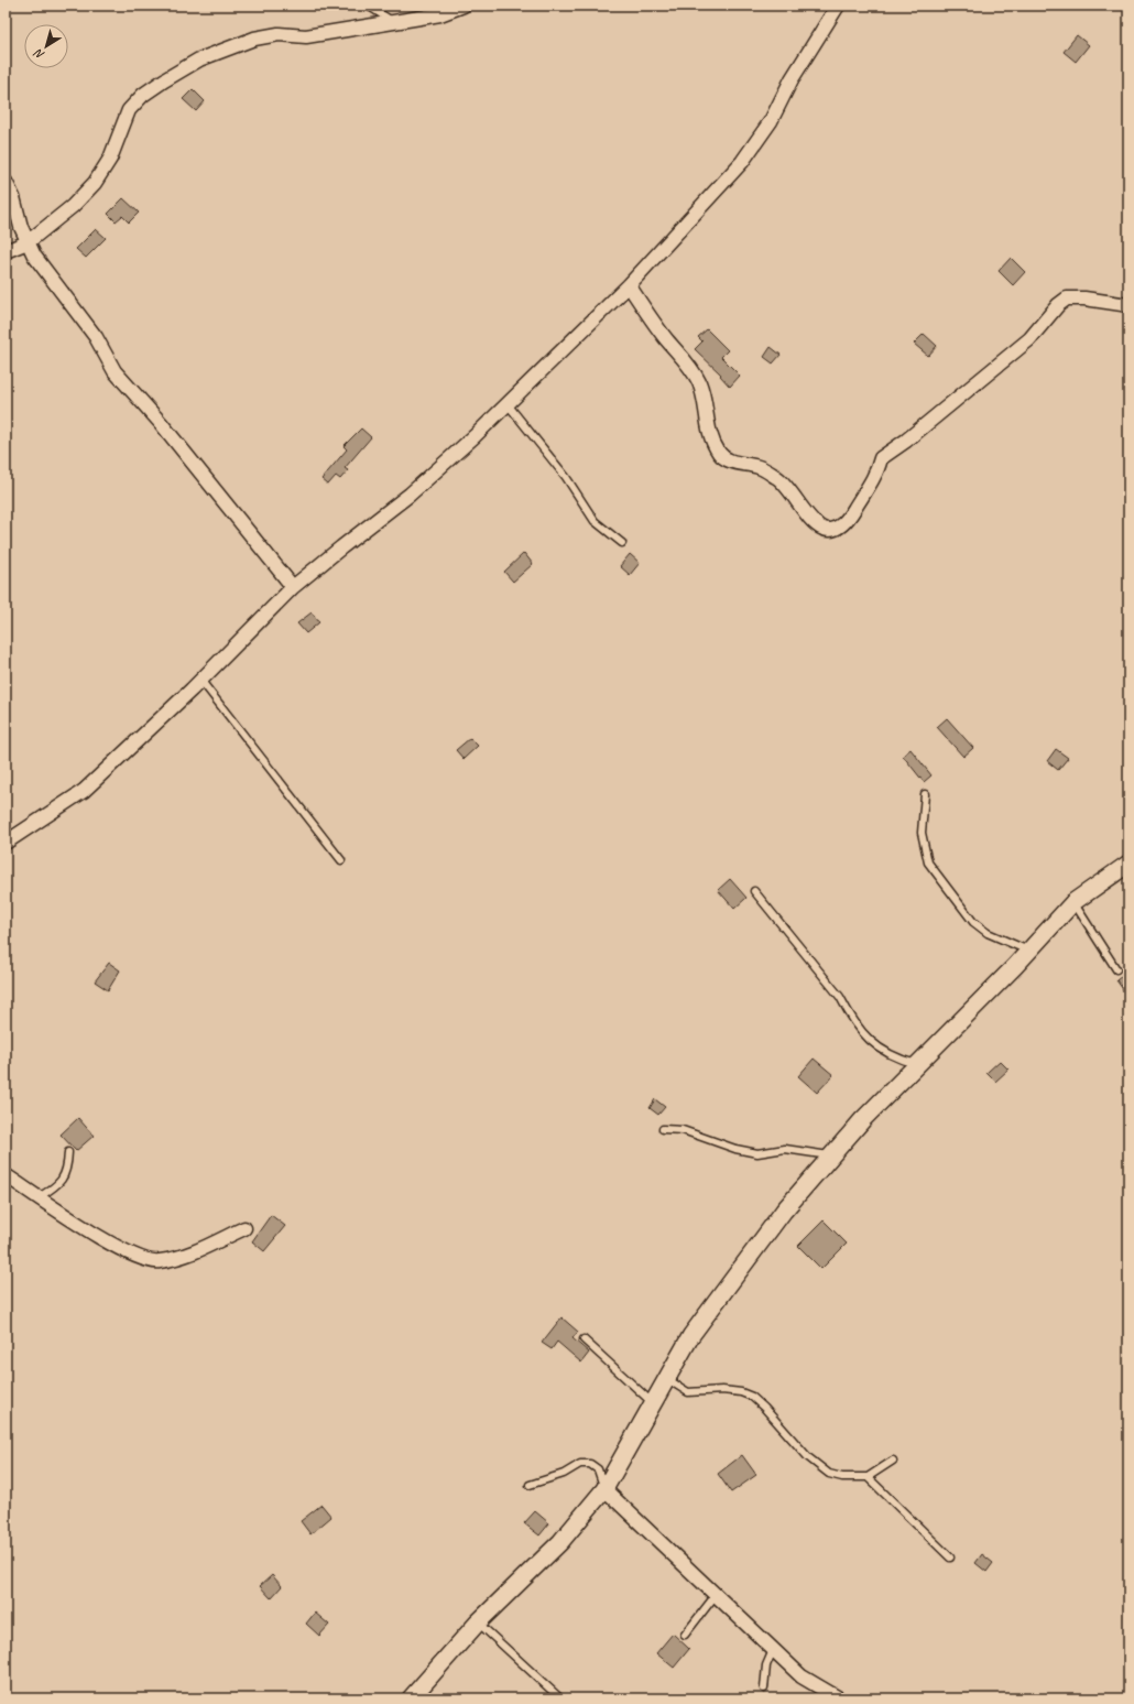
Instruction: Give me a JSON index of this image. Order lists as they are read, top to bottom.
{
  "north": "bottom left"
}
